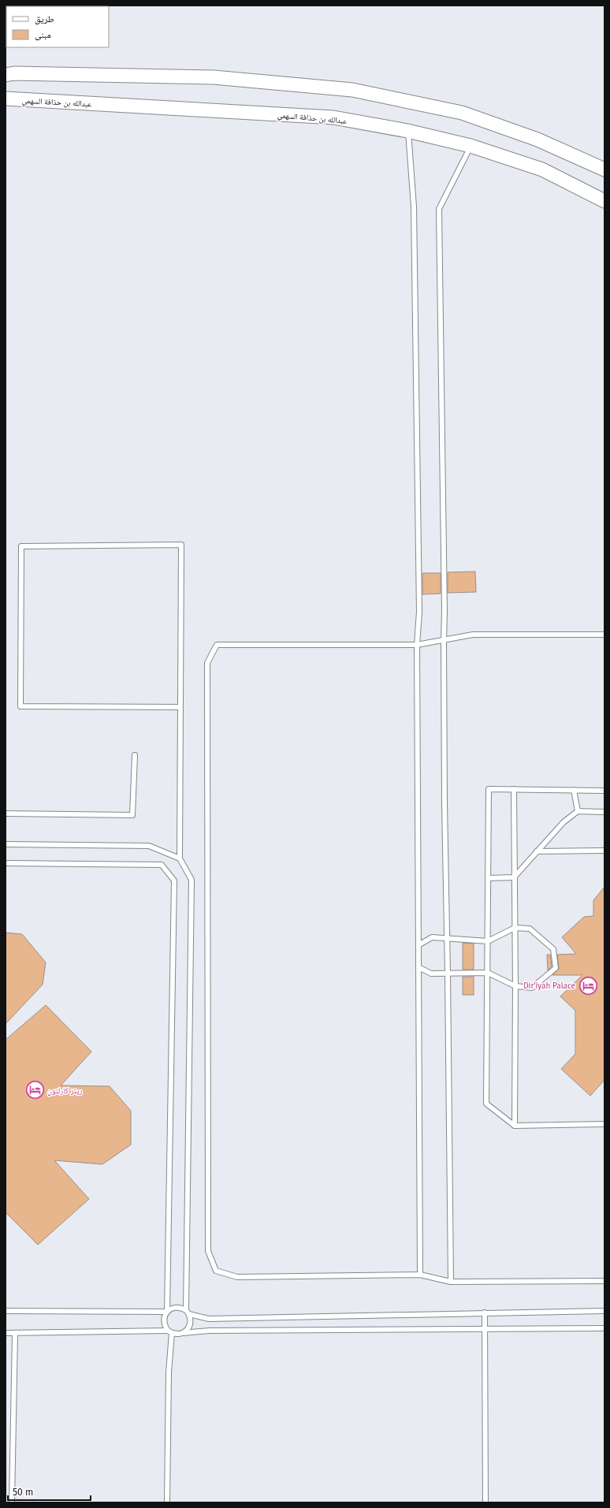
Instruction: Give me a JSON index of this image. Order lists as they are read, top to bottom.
{
  "streets": {
    "street": ["عبدالله بن حذافة السهمي"]
  },
  "places": {
    "hotel": ["Dir'iyah Palace", "ريتز كارلتون"]
  },
  "legend": ["طريق", "مبنى"],
  "scale_bar": "50 m"
}
